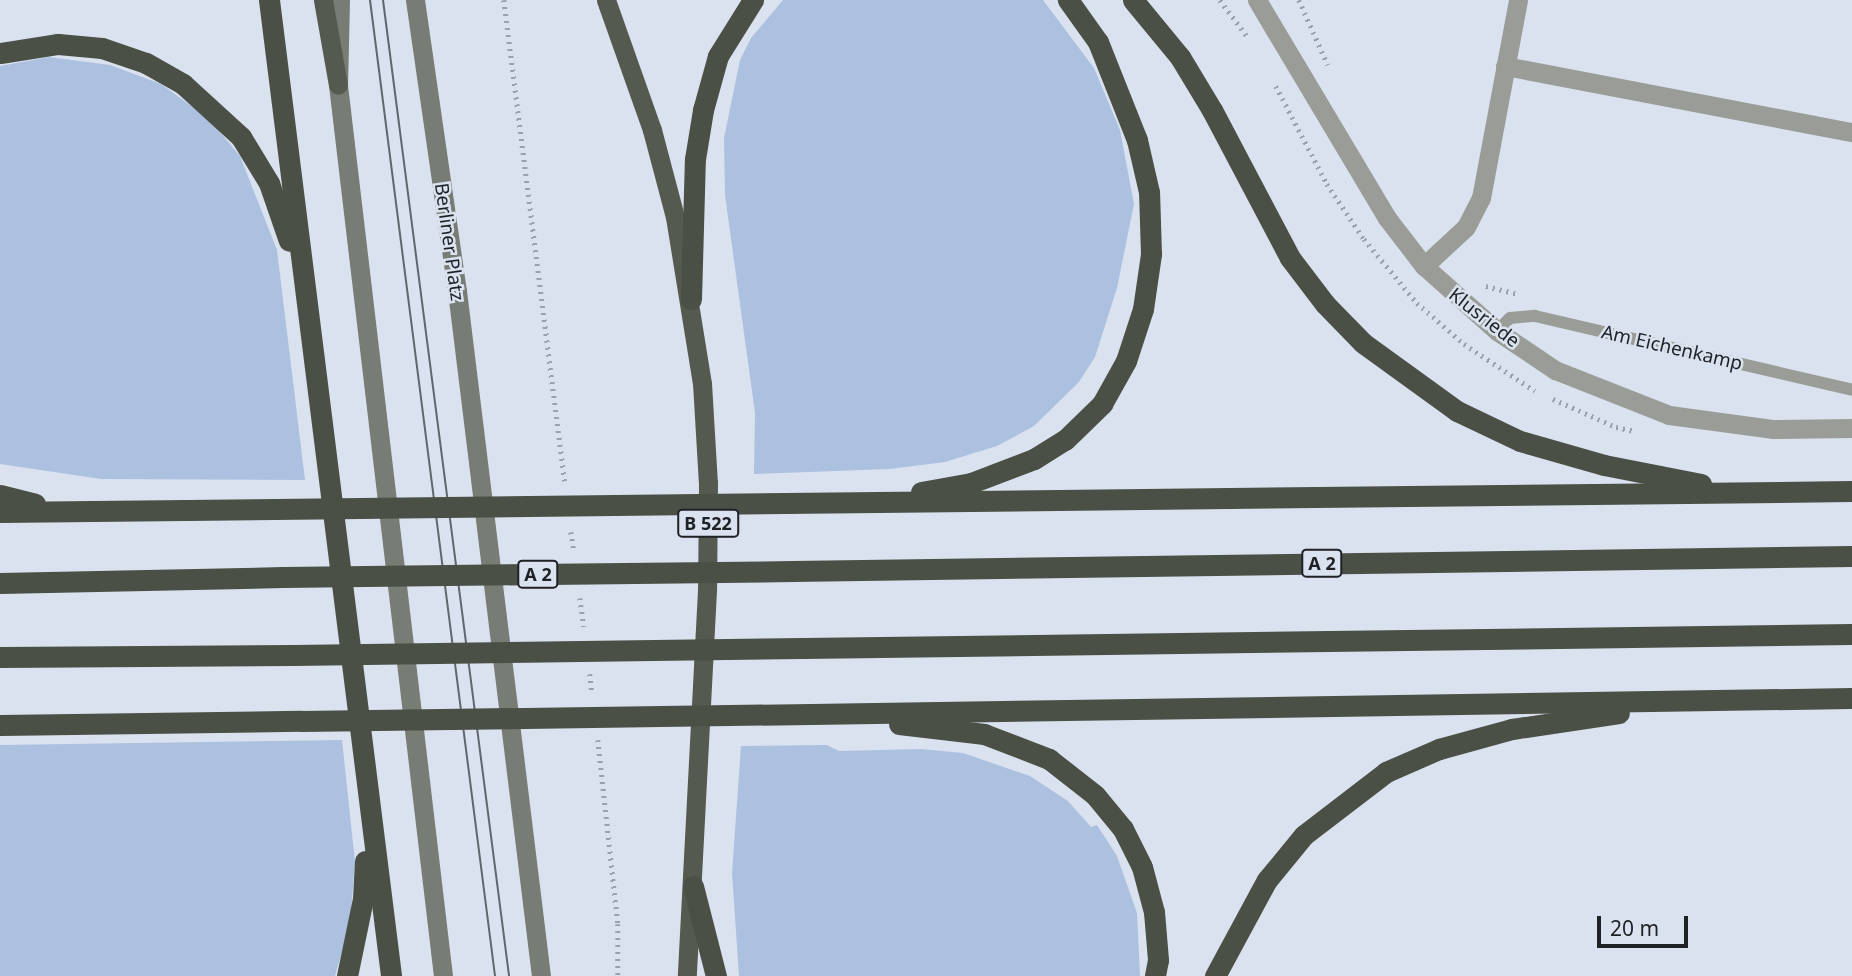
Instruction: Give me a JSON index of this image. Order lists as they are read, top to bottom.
{
  "streets": {
    "highway": ["B 522", "A 2"],
    "main road": ["Berliner Platz"],
    "street": ["Klusriede"],
    "lane": ["Am Eichenkamp"]
  },
  "crossings": [
    ["Klusriede", "Am Eichenkamp"]
  ],
  "scale_bar": "20 m"
}
